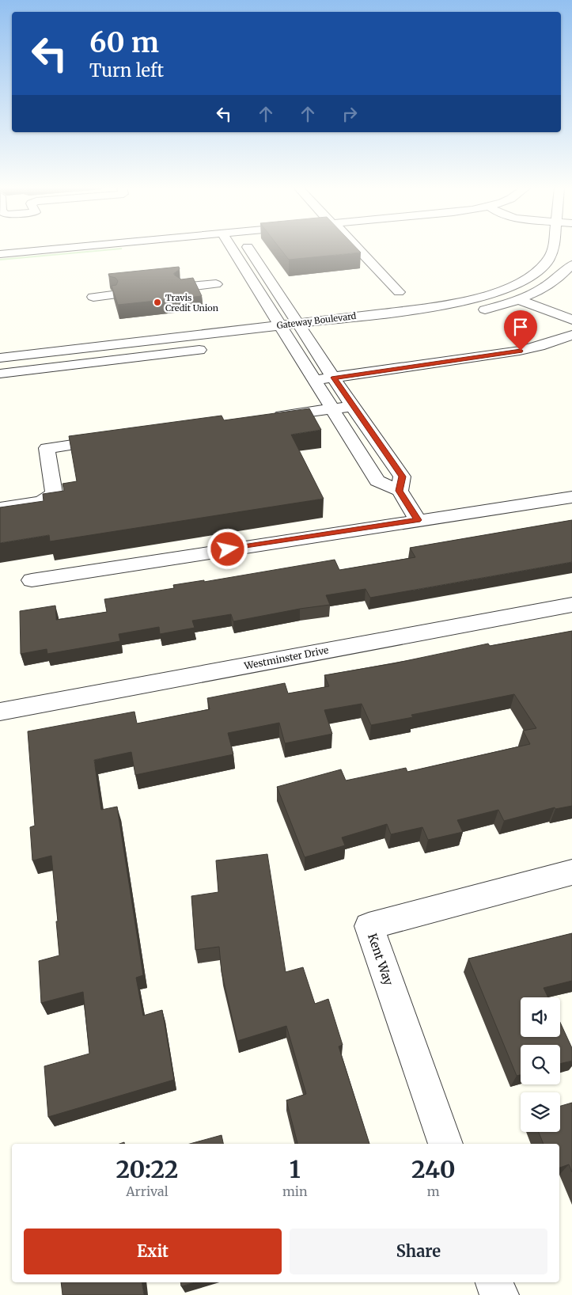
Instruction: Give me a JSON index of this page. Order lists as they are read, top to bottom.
{
  "streets": {
    "street": ["Gateway Boulevard", "Westminster Drive", "Kent Way"]
  },
  "places": ["Travis Credit Union"],
  "page": {
    "turn": ["60 m", "Turn left"],
    "eta": [
      "20:22",
      "Arrival",
      "1",
      "min",
      "240",
      "m"
    ],
    "buttons": ["Exit", "Share"]
  }
}
